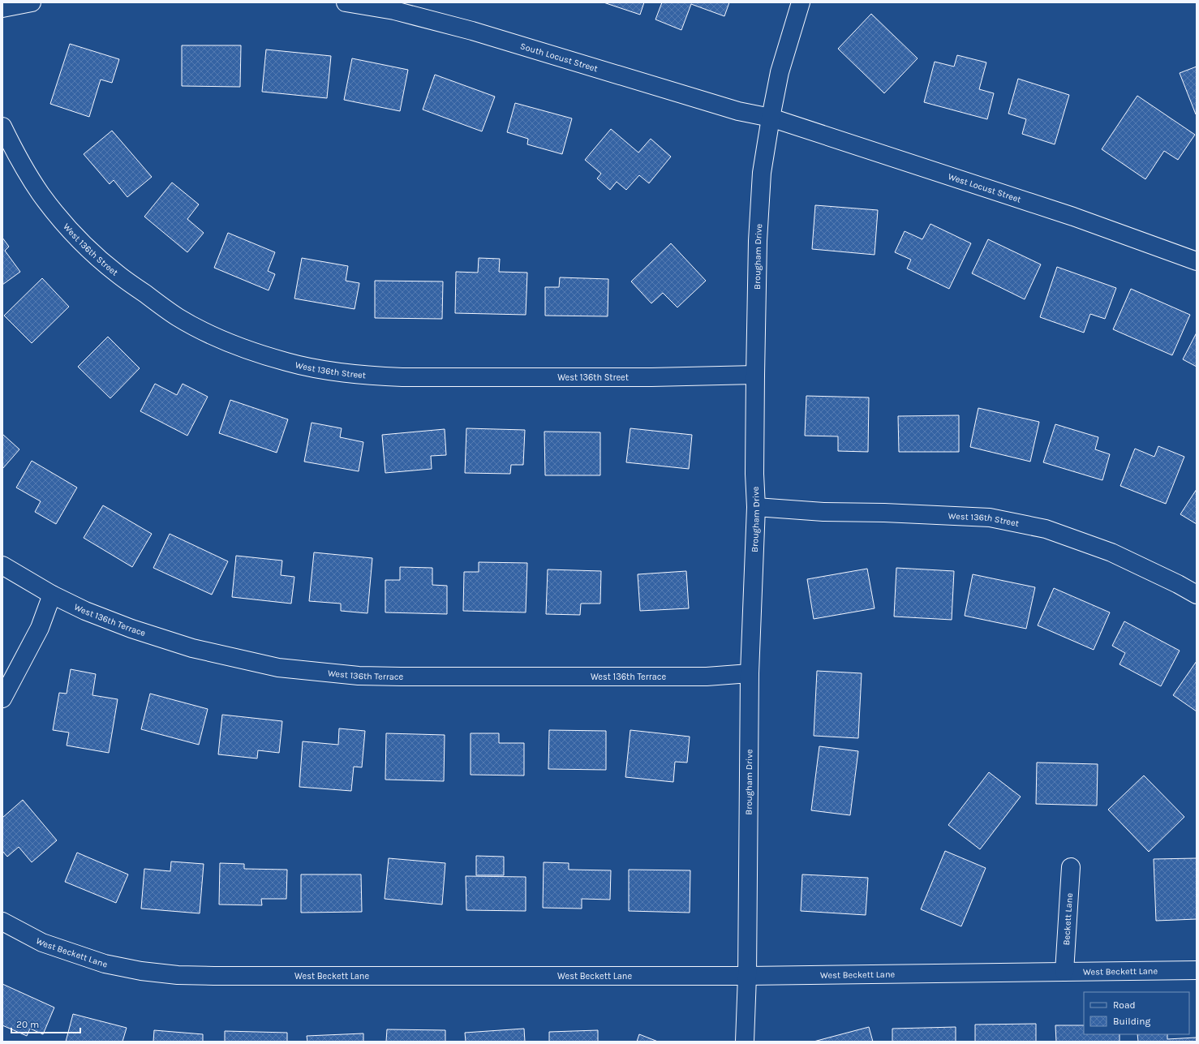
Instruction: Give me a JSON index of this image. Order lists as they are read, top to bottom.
{
  "streets": {
    "street": [
      "South Locust Street",
      "West Locust Street",
      "West 136th Street",
      "Brougham Drive",
      "West 136th Terrace",
      "Beckett Lane",
      "West Beckett Lane"
    ]
  },
  "crossings": [
    ["South Locust Street", "West Locust Street"],
    ["South Locust Street", "Brougham Drive"],
    ["West Locust Street", "Brougham Drive"],
    ["West 136th Street", "Brougham Drive"],
    ["Brougham Drive", "West 136th Terrace"],
    ["Brougham Drive", "West Beckett Lane"],
    ["Beckett Lane", "West Beckett Lane"]
  ],
  "legend": ["Road", "Building"],
  "scale_bar": "20 m"
}
